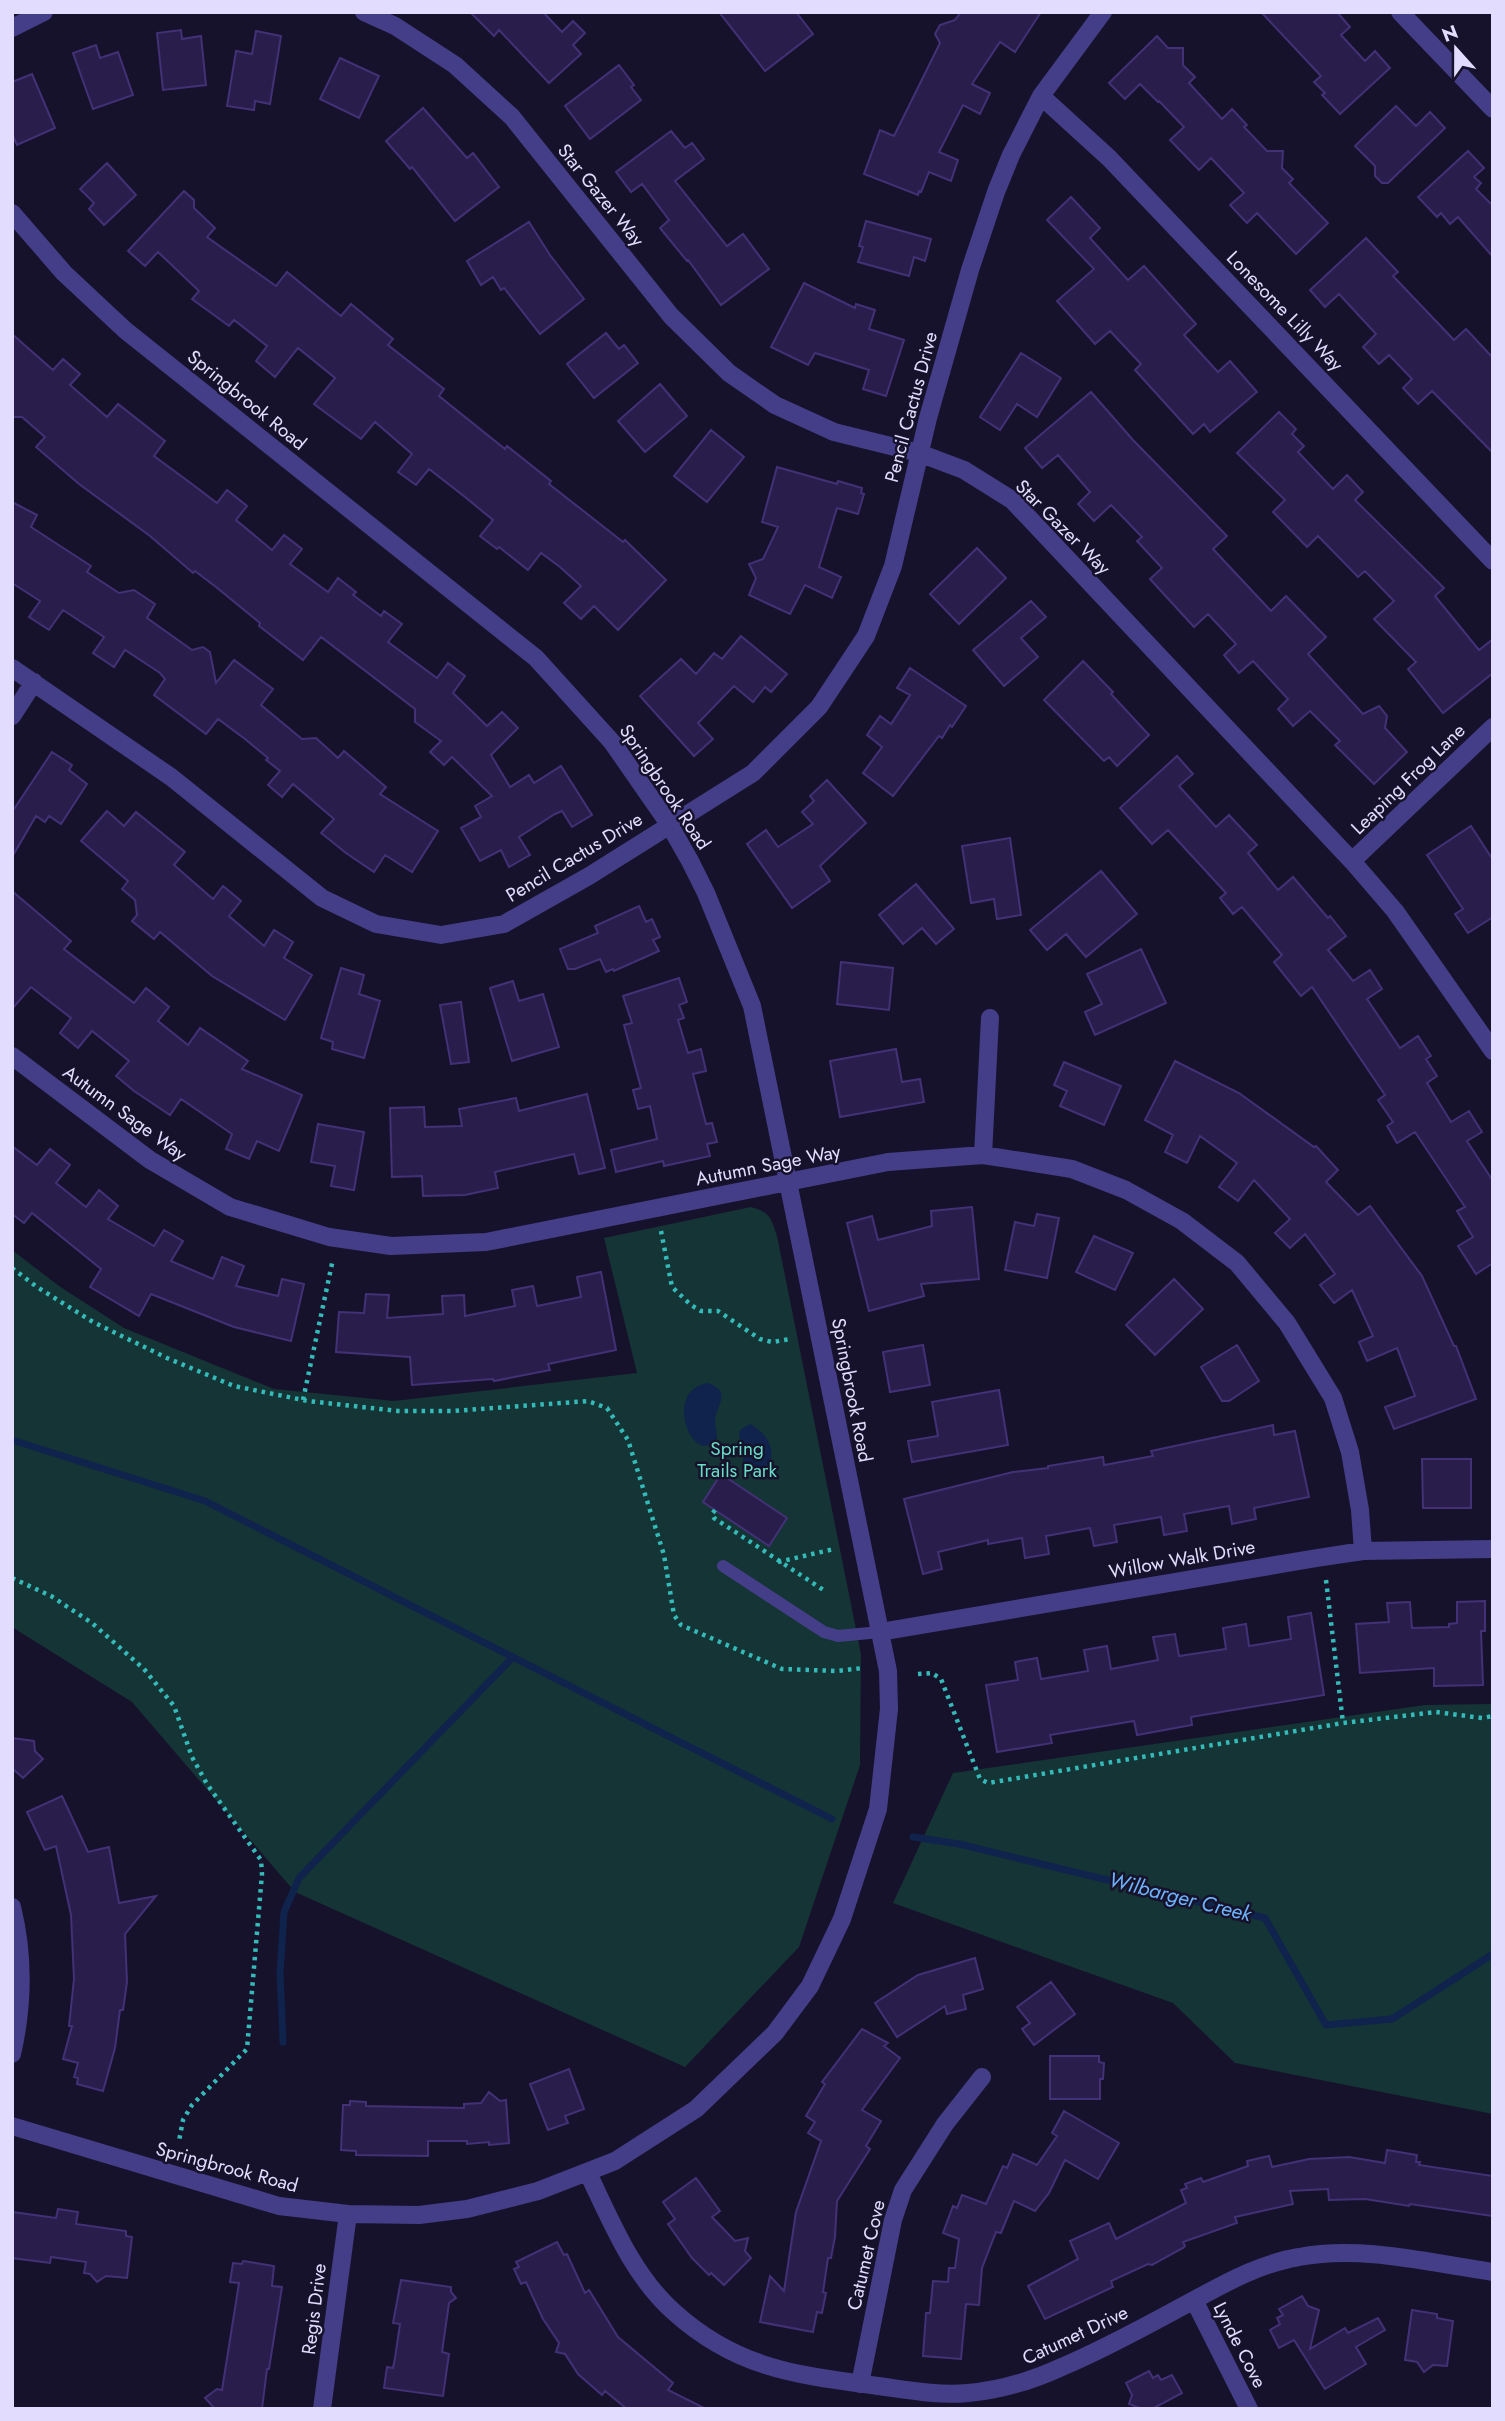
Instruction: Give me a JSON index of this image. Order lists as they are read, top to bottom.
{
  "streets": {
    "street": [
      "Star Gazer Way",
      "Lonesome Lilly Way",
      "Springbrook Road",
      "Pencil Cactus Drive",
      "Leaping Frog Lane",
      "Autumn Sage Way",
      "Willow Walk Drive",
      "Catumet Cove",
      "Regis Drive",
      "Catumet Drive",
      "Lynde Cove"
    ]
  },
  "crossings": [
    ["Star Gazer Way", "Pencil Cactus Drive"],
    ["Star Gazer Way", "Leaping Frog Lane"],
    ["Lonesome Lilly Way", "Pencil Cactus Drive"],
    ["Springbrook Road", "Pencil Cactus Drive"],
    ["Springbrook Road", "Autumn Sage Way"],
    ["Springbrook Road", "Willow Walk Drive"],
    ["Springbrook Road", "Regis Drive"],
    ["Springbrook Road", "Catumet Drive"],
    ["Autumn Sage Way", "Willow Walk Drive"],
    ["Catumet Cove", "Catumet Drive"],
    ["Catumet Drive", "Lynde Cove"]
  ],
  "water": ["Wilbarger Creek"],
  "parks": ["Spring Trails Park"],
  "north": "top"
}
